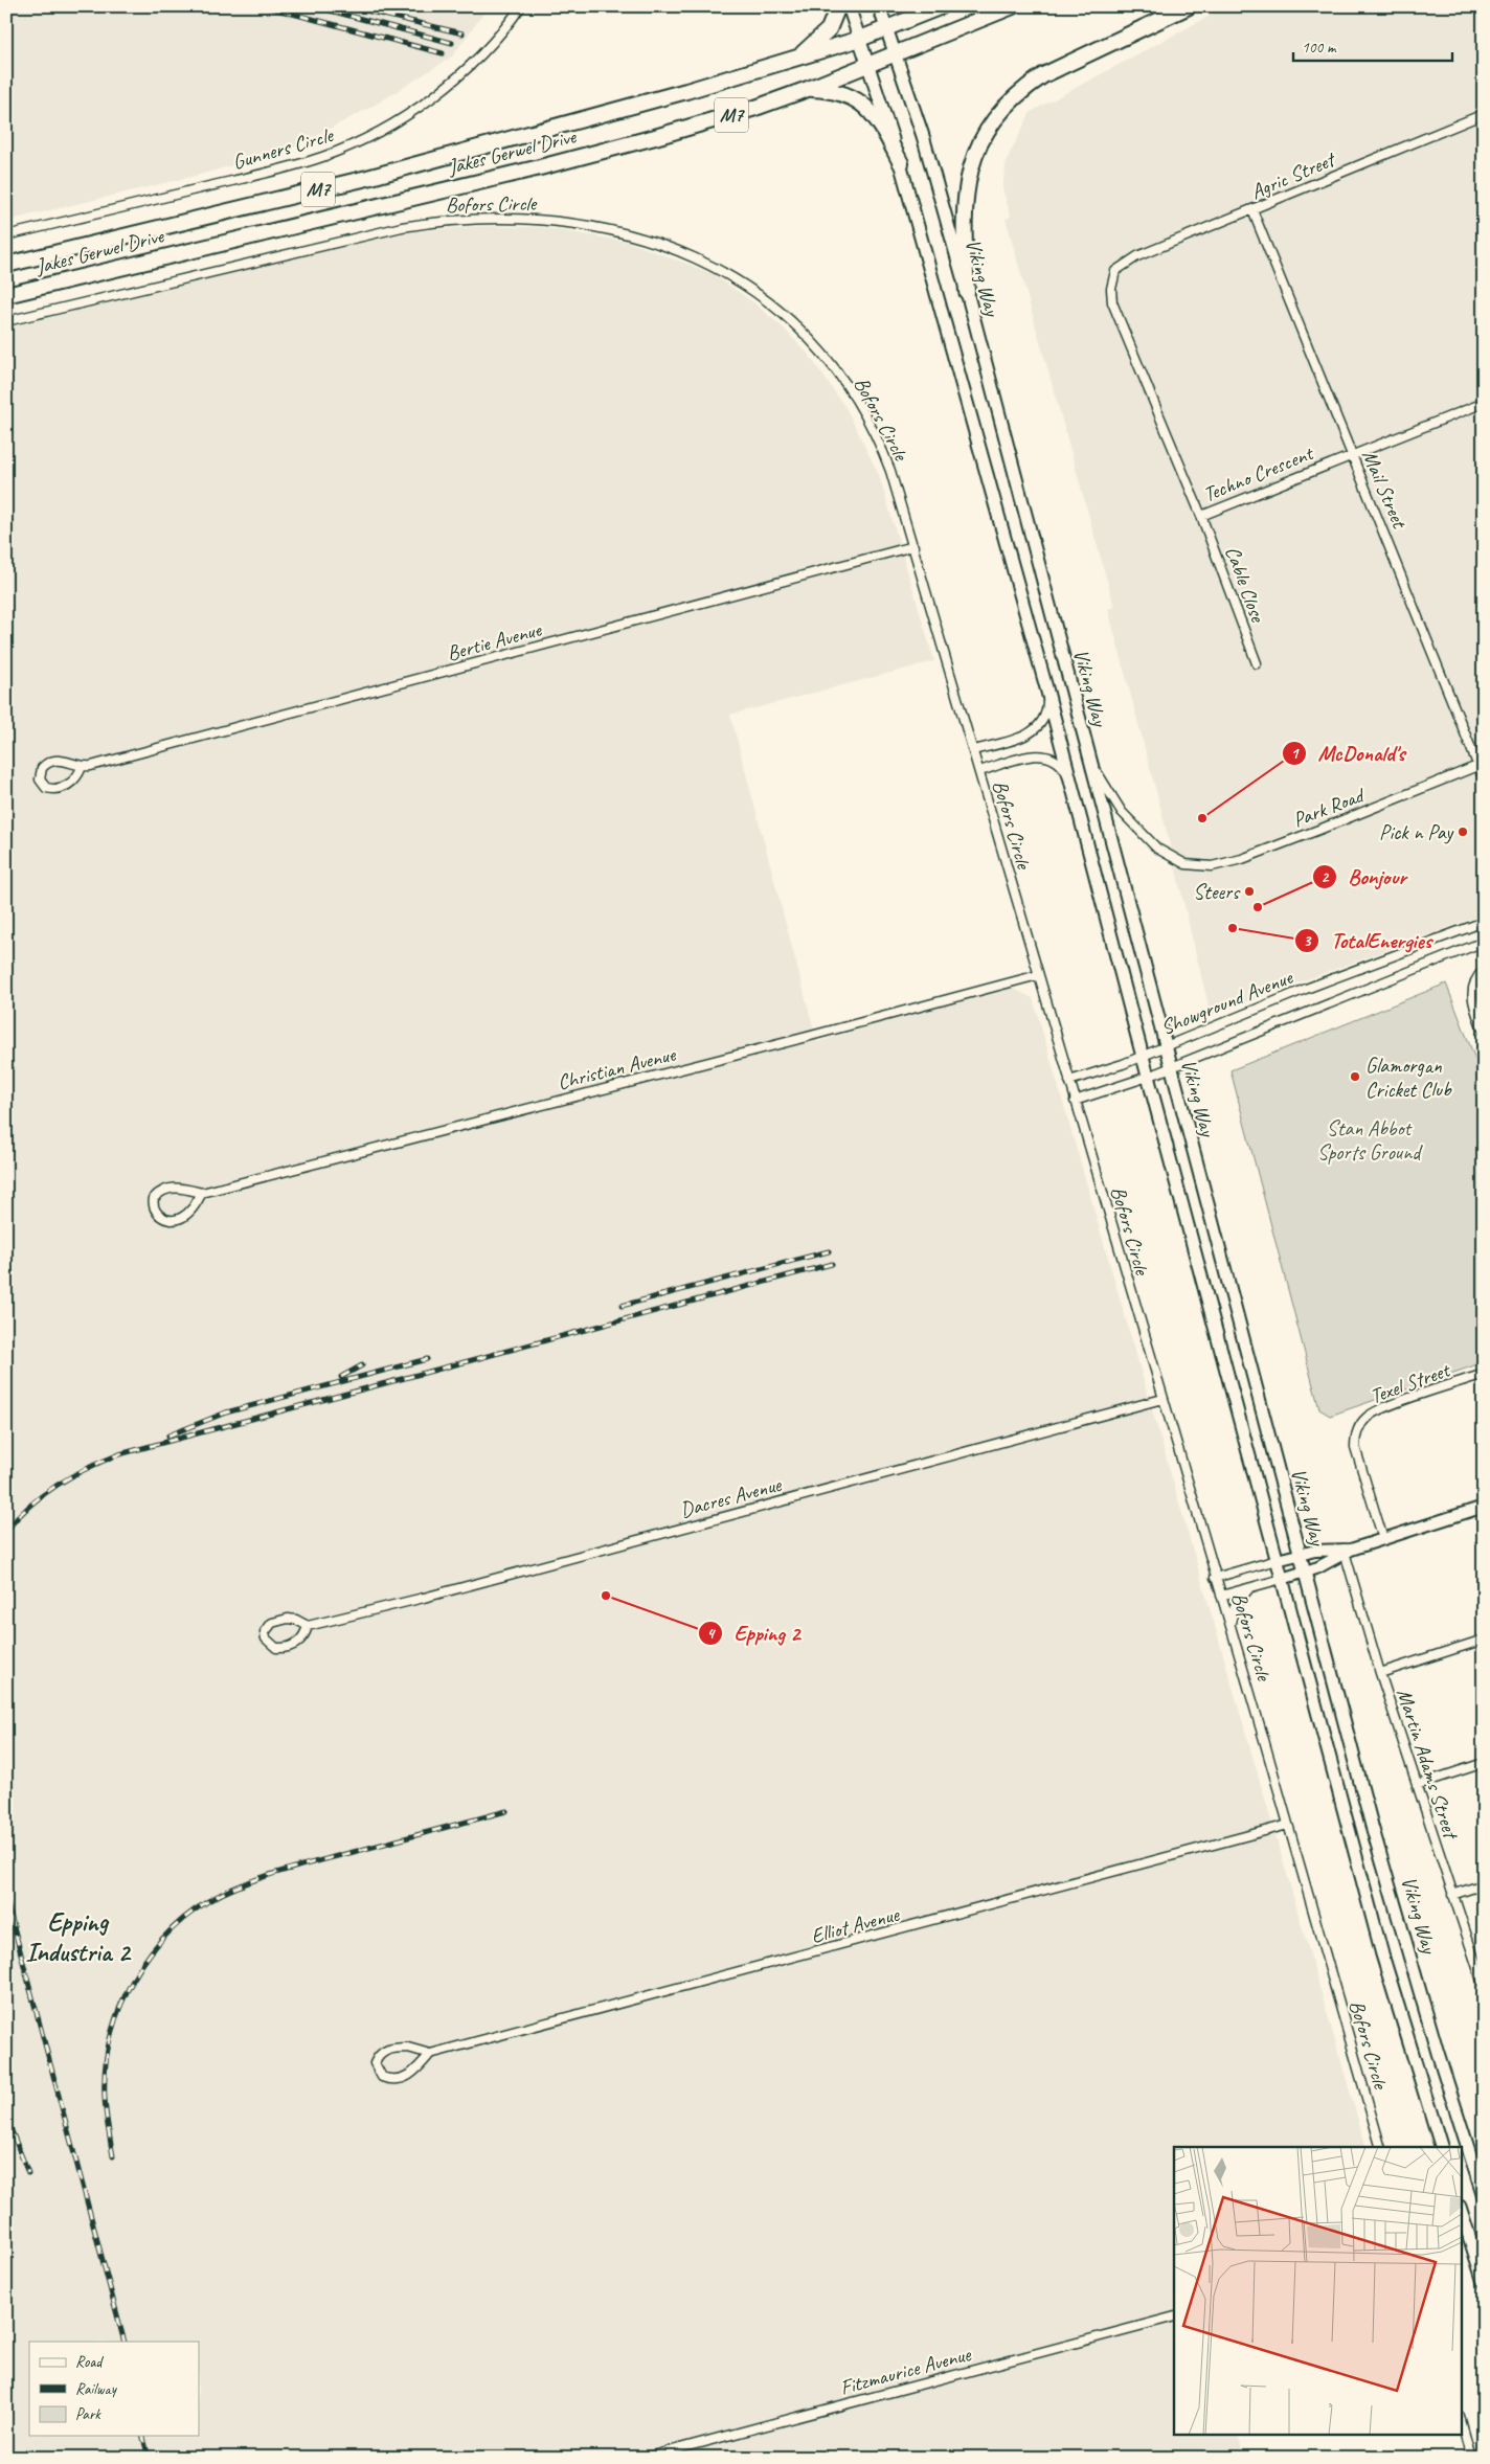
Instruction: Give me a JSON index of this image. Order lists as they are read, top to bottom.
{
  "streets": {
    "highway": ["M7", "Jakes Gerwel Drive"],
    "main road": ["Viking Way"],
    "street": [
      "Gunners Circle",
      "Agric Street",
      "Bofors Circle",
      "Techno Crescent",
      "Mail Street",
      "Cable Close",
      "Bertie Avenue",
      "Park Road",
      "Showground Avenue",
      "Christian Avenue",
      "Texel Street",
      "Dacres Avenue",
      "Martin Adams Street",
      "Elliot Avenue",
      "Fitzmaurice Avenue"
    ]
  },
  "crossings": [
    ["Jakes Gerwel Drive", "Viking Way"],
    ["Agric Street", "Techno Crescent"],
    ["Agric Street", "Mail Street"],
    ["Bofors Circle", "Bertie Avenue"],
    ["Bofors Circle", "Showground Avenue"],
    ["Bofors Circle", "Christian Avenue"],
    ["Bofors Circle", "Dacres Avenue"],
    ["Bofors Circle", "Elliot Avenue"],
    ["Viking Way", "Park Road"],
    ["Viking Way", "Showground Avenue"],
    ["Techno Crescent", "Mail Street"],
    ["Techno Crescent", "Cable Close"],
    ["Mail Street", "Park Road"]
  ],
  "districts": ["Epping Industria 2"],
  "parks": ["Stan Abbot Sports Ground"],
  "places": [
    "McDonald's",
    "Pick n Pay",
    "Steers",
    "Bonjour",
    "TotalEnergies",
    "Glamorgan Cricket Club",
    "Epping 2"
  ],
  "legend": ["Road", "Railway", "Park"],
  "scale_bar": "100 m"
}
